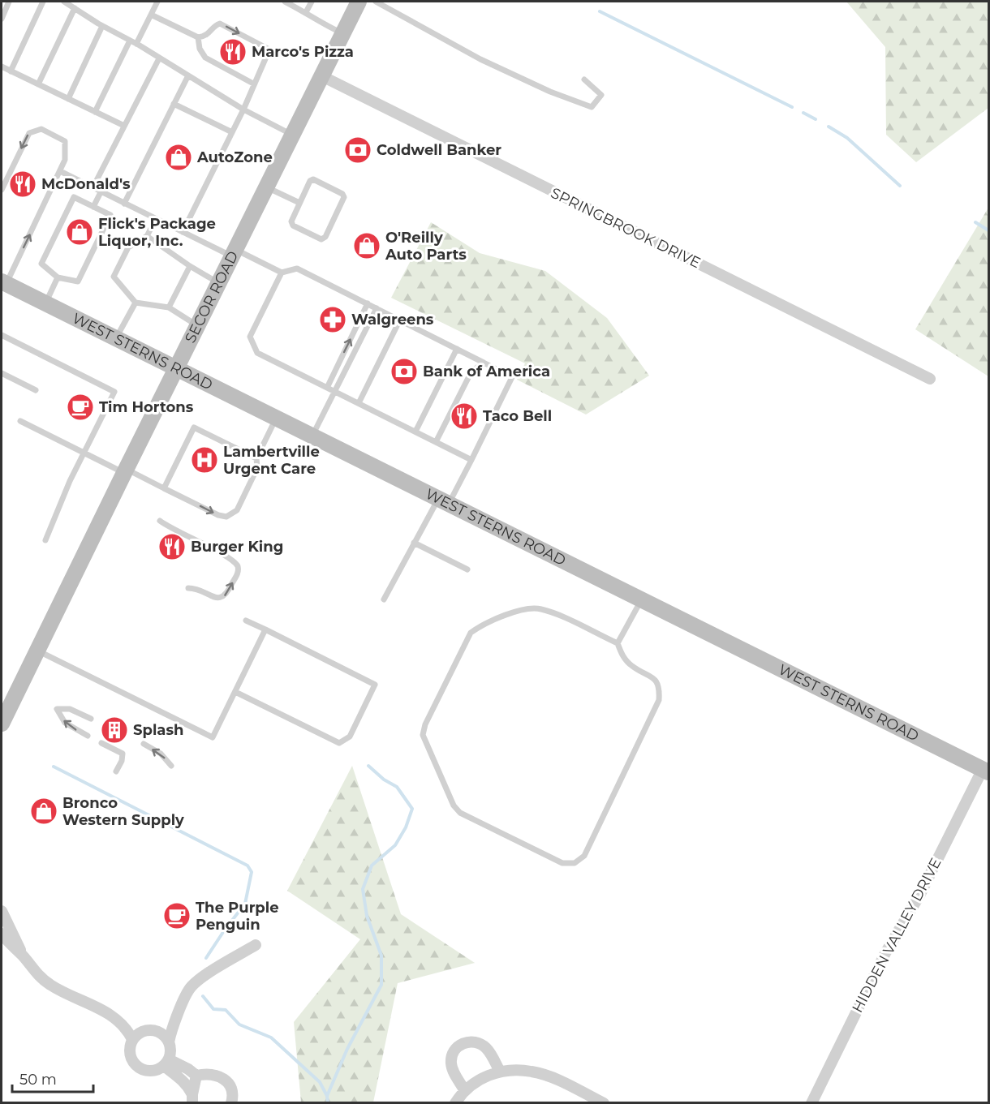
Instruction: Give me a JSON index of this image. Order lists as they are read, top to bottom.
{
  "streets": {
    "main road": ["SECOR ROAD", "WEST STERNS ROAD"],
    "street": ["SPRINGBROOK DRIVE", "HIDDEN VALLEY DRIVE"]
  },
  "crossings": [
    ["SPRINGBROOK DRIVE", "SECOR ROAD"],
    ["SECOR ROAD", "WEST STERNS ROAD"],
    ["WEST STERNS ROAD", "HIDDEN VALLEY DRIVE"]
  ],
  "places": {
    "restaurant": [
      "Marco's Pizza",
      "McDonald's",
      "Taco Bell",
      "Burger King"
    ],
    "bank": ["Coldwell Banker", "Bank of America"],
    "shop": [
      "AutoZone",
      "Flick's Package Liquor, Inc.",
      "O'Reilly Auto Parts",
      "Bronco Western Supply"
    ],
    "pharmacy": ["Walgreens"],
    "cafe": ["Tim Hortons", "The Purple Penguin"],
    "hospital": ["Lambertville Urgent Care"],
    "building": ["Splash"]
  },
  "scale_bar": "50 m"
}
